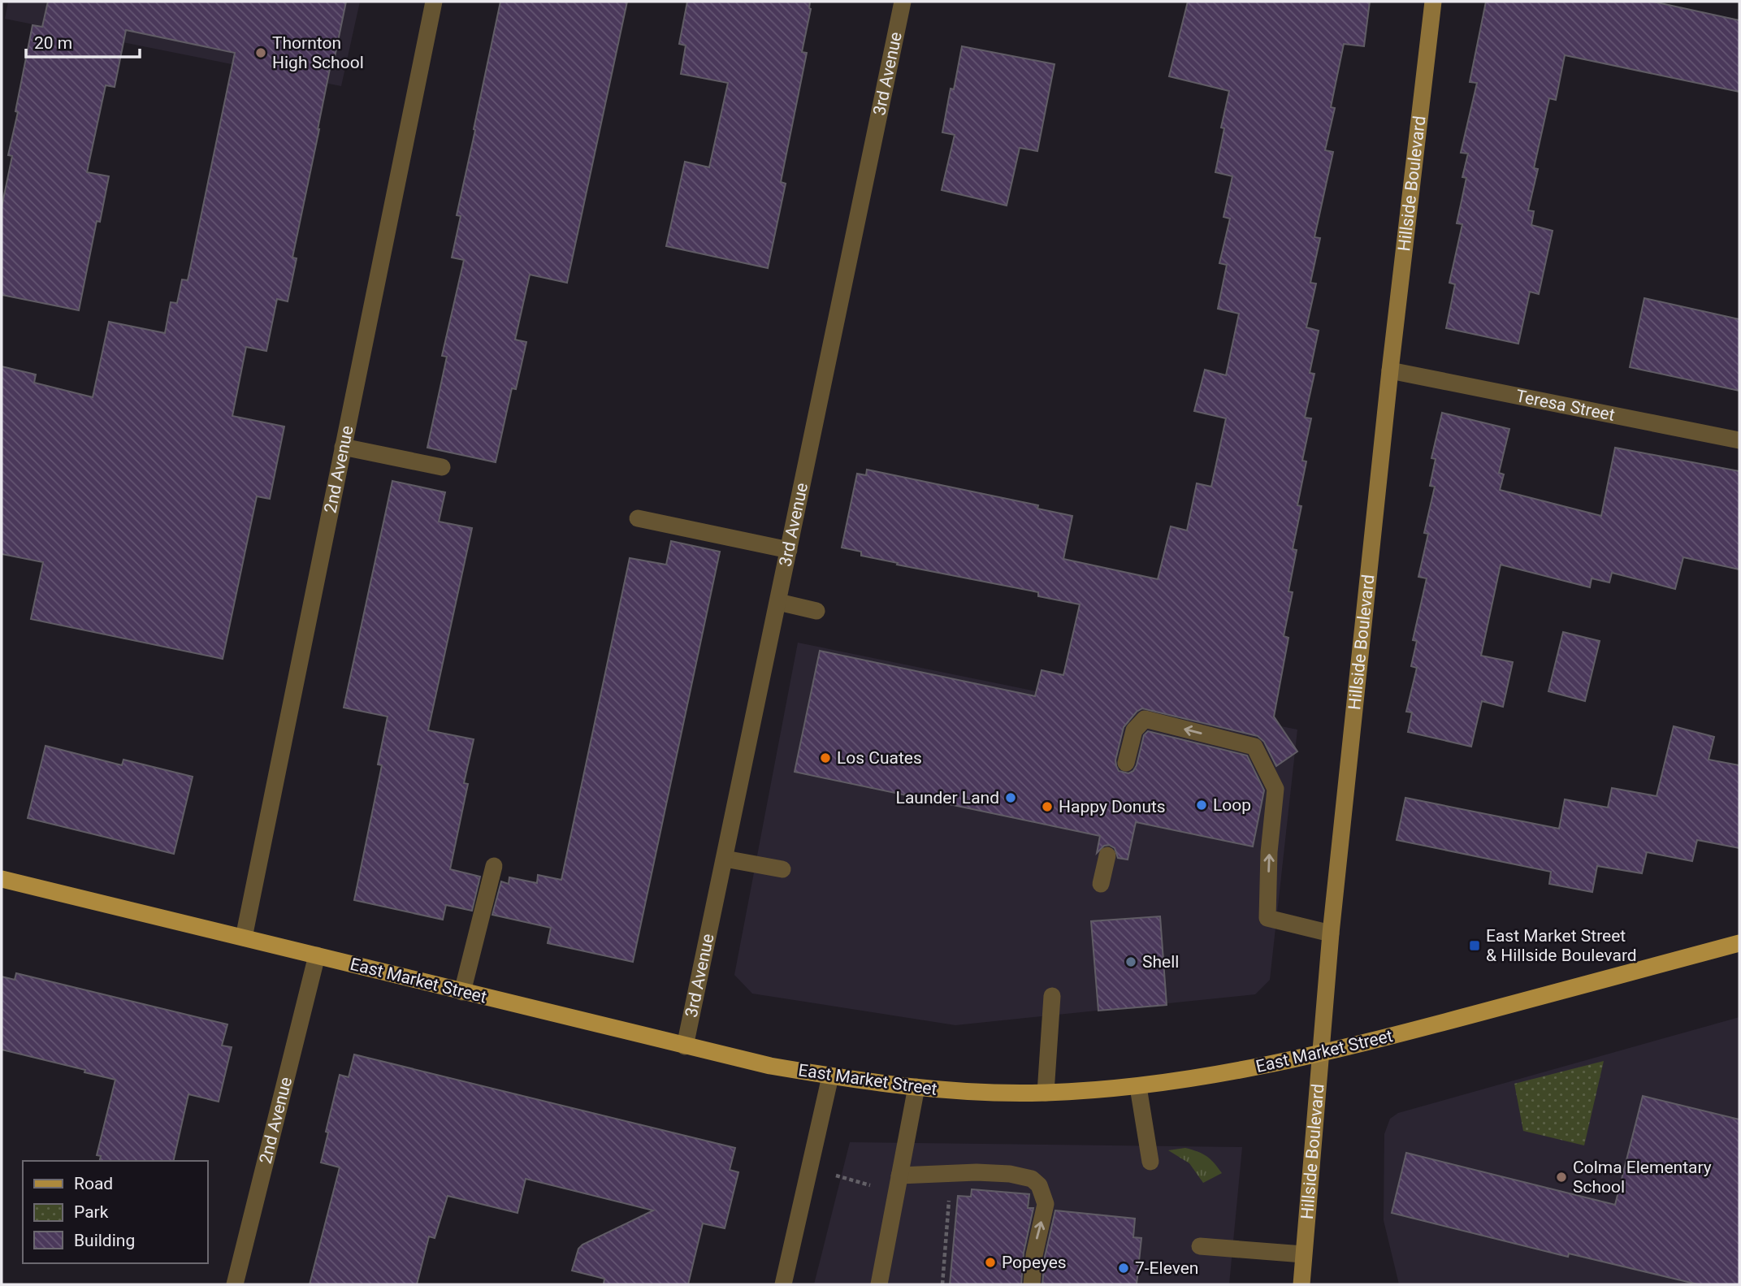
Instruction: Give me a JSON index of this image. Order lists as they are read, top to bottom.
{
  "streets": {
    "main road": ["Hillside Boulevard", "East Market Street"],
    "street": ["3rd Avenue", "Teresa Street", "2nd Avenue"]
  },
  "crossings": [
    ["3rd Avenue", "East Market Street"],
    ["Hillside Boulevard", "Teresa Street"],
    ["Hillside Boulevard", "East Market Street"],
    ["2nd Avenue", "East Market Street"]
  ],
  "places": {
    "other": [
      "Thornton High School",
      "Los Cuates",
      "Launder Land",
      "Loop",
      "Happy Donuts",
      "Shell",
      "Colma Elementary School",
      "Popeyes",
      "7-Eleven"
    ],
    "transit": ["East Market Street & Hillside Boulevard"]
  },
  "legend": ["Road", "Park", "Building"],
  "scale_bar": "20 m"
}
